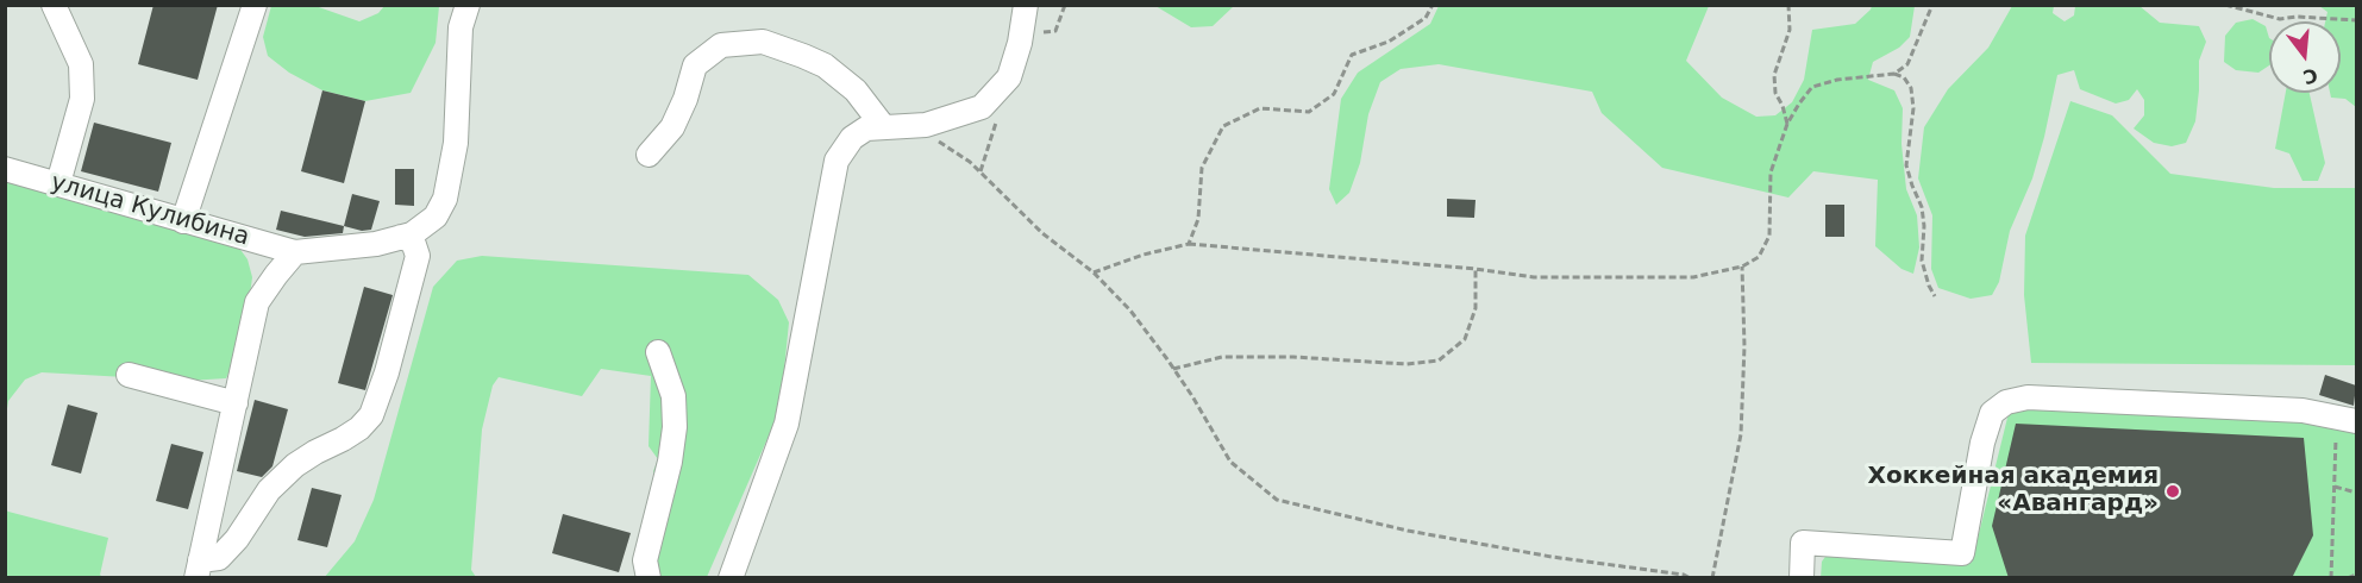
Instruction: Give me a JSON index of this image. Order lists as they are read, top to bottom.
{
  "streets": {
    "street": ["улица Кулибина"]
  },
  "places": ["Хоккейная академия «Авангард»"],
  "north": "bottom"
}
